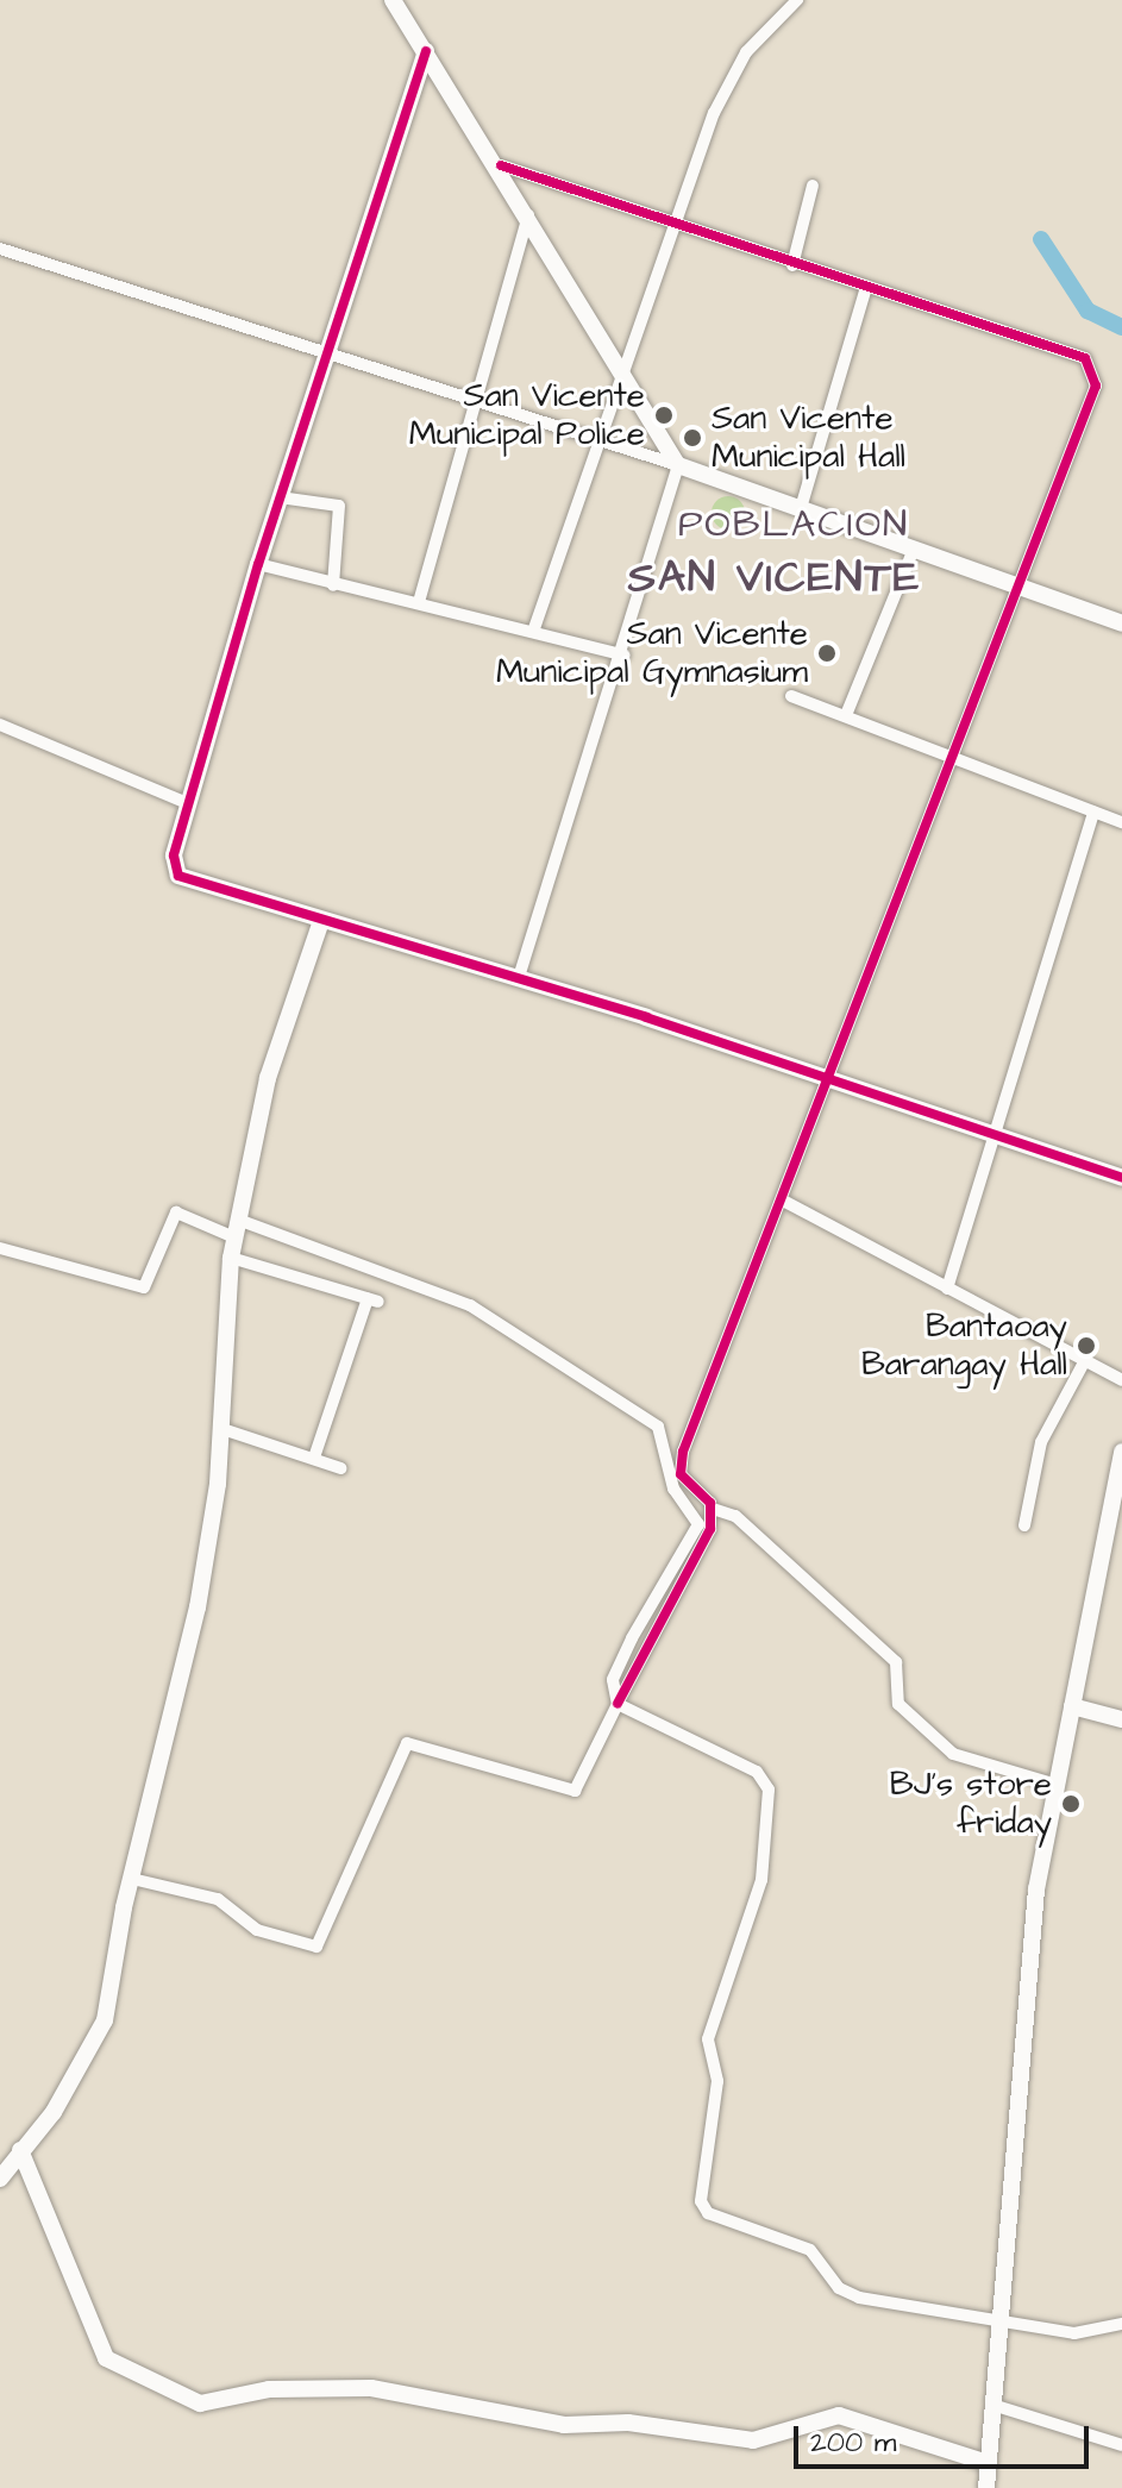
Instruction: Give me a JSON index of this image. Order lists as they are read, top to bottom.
{
  "districts": ["POBLACION", "SAN VICENTE"],
  "places": [
    "San Vicente Municipal Police",
    "San Vicente Municipal Hall",
    "San Vicente Municipal Gymnasium",
    "Bantaoay Barangay Hall",
    "BJ's store friday"
  ],
  "scale_bar": "200 m"
}
